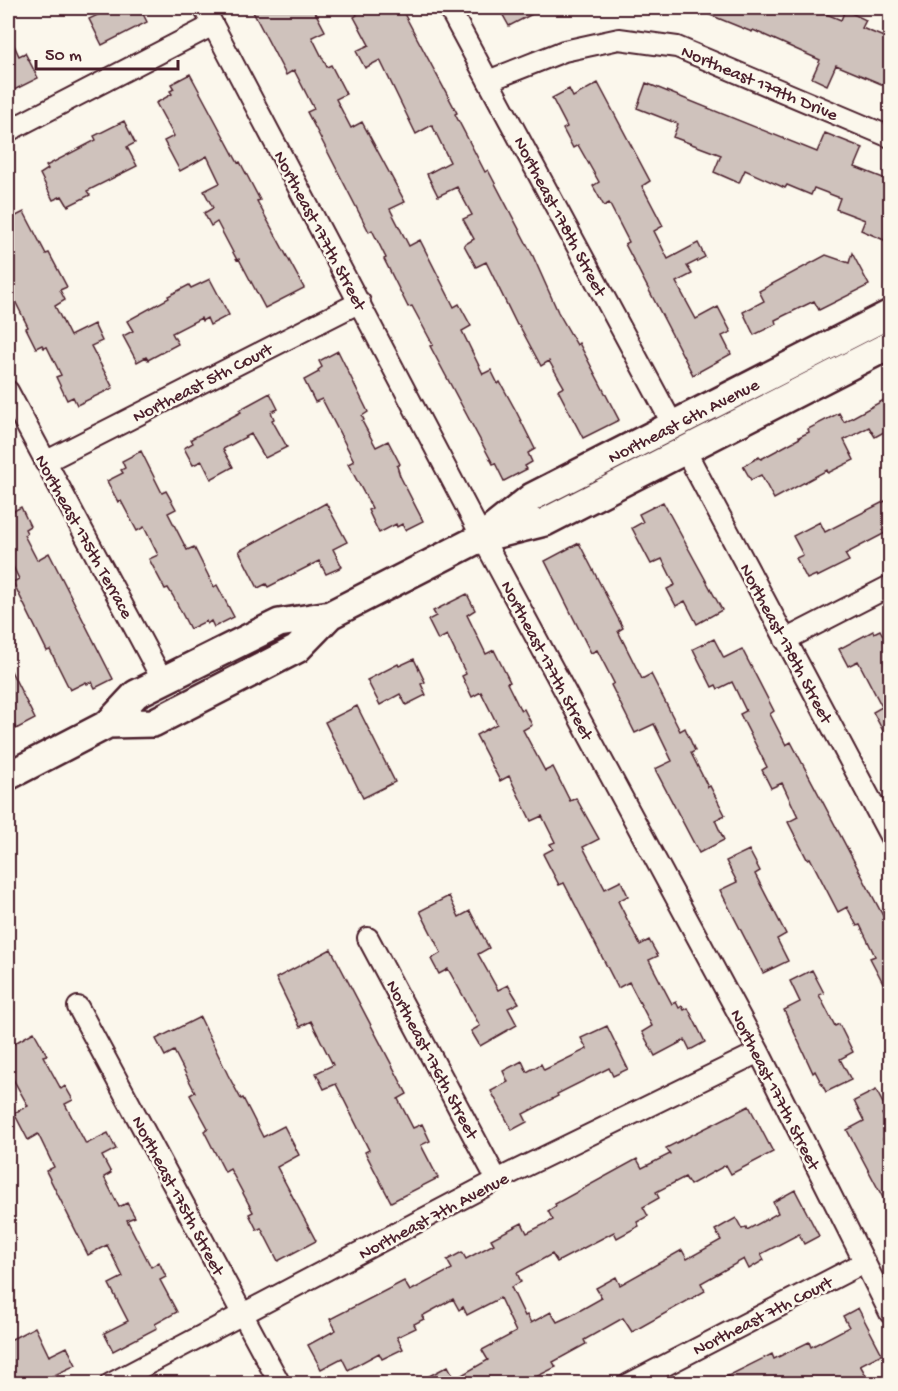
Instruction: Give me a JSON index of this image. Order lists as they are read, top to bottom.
{
  "streets": {
    "main road": ["Northeast 6th Avenue"],
    "street": [
      "Northeast 179th Drive",
      "Northeast 178th Street",
      "Northeast 177th Street",
      "Northeast 5th Court",
      "Northeast 175th Terrace",
      "Northeast 176th Street",
      "Northeast 175th Street",
      "Northeast 7th Avenue",
      "Northeast 7th Court"
    ]
  },
  "crossings": [
    ["Northeast 179th Drive", "Northeast 178th Street"],
    ["Northeast 178th Street", "Northeast 6th Avenue"],
    ["Northeast 177th Street", "Northeast 5th Court"],
    ["Northeast 177th Street", "Northeast 6th Avenue"],
    ["Northeast 177th Street", "Northeast 7th Avenue"],
    ["Northeast 177th Street", "Northeast 7th Court"],
    ["Northeast 5th Court", "Northeast 175th Terrace"],
    ["Northeast 6th Avenue", "Northeast 175th Terrace"],
    ["Northeast 176th Street", "Northeast 7th Avenue"],
    ["Northeast 175th Street", "Northeast 7th Avenue"]
  ],
  "scale_bar": "50 m"
}
